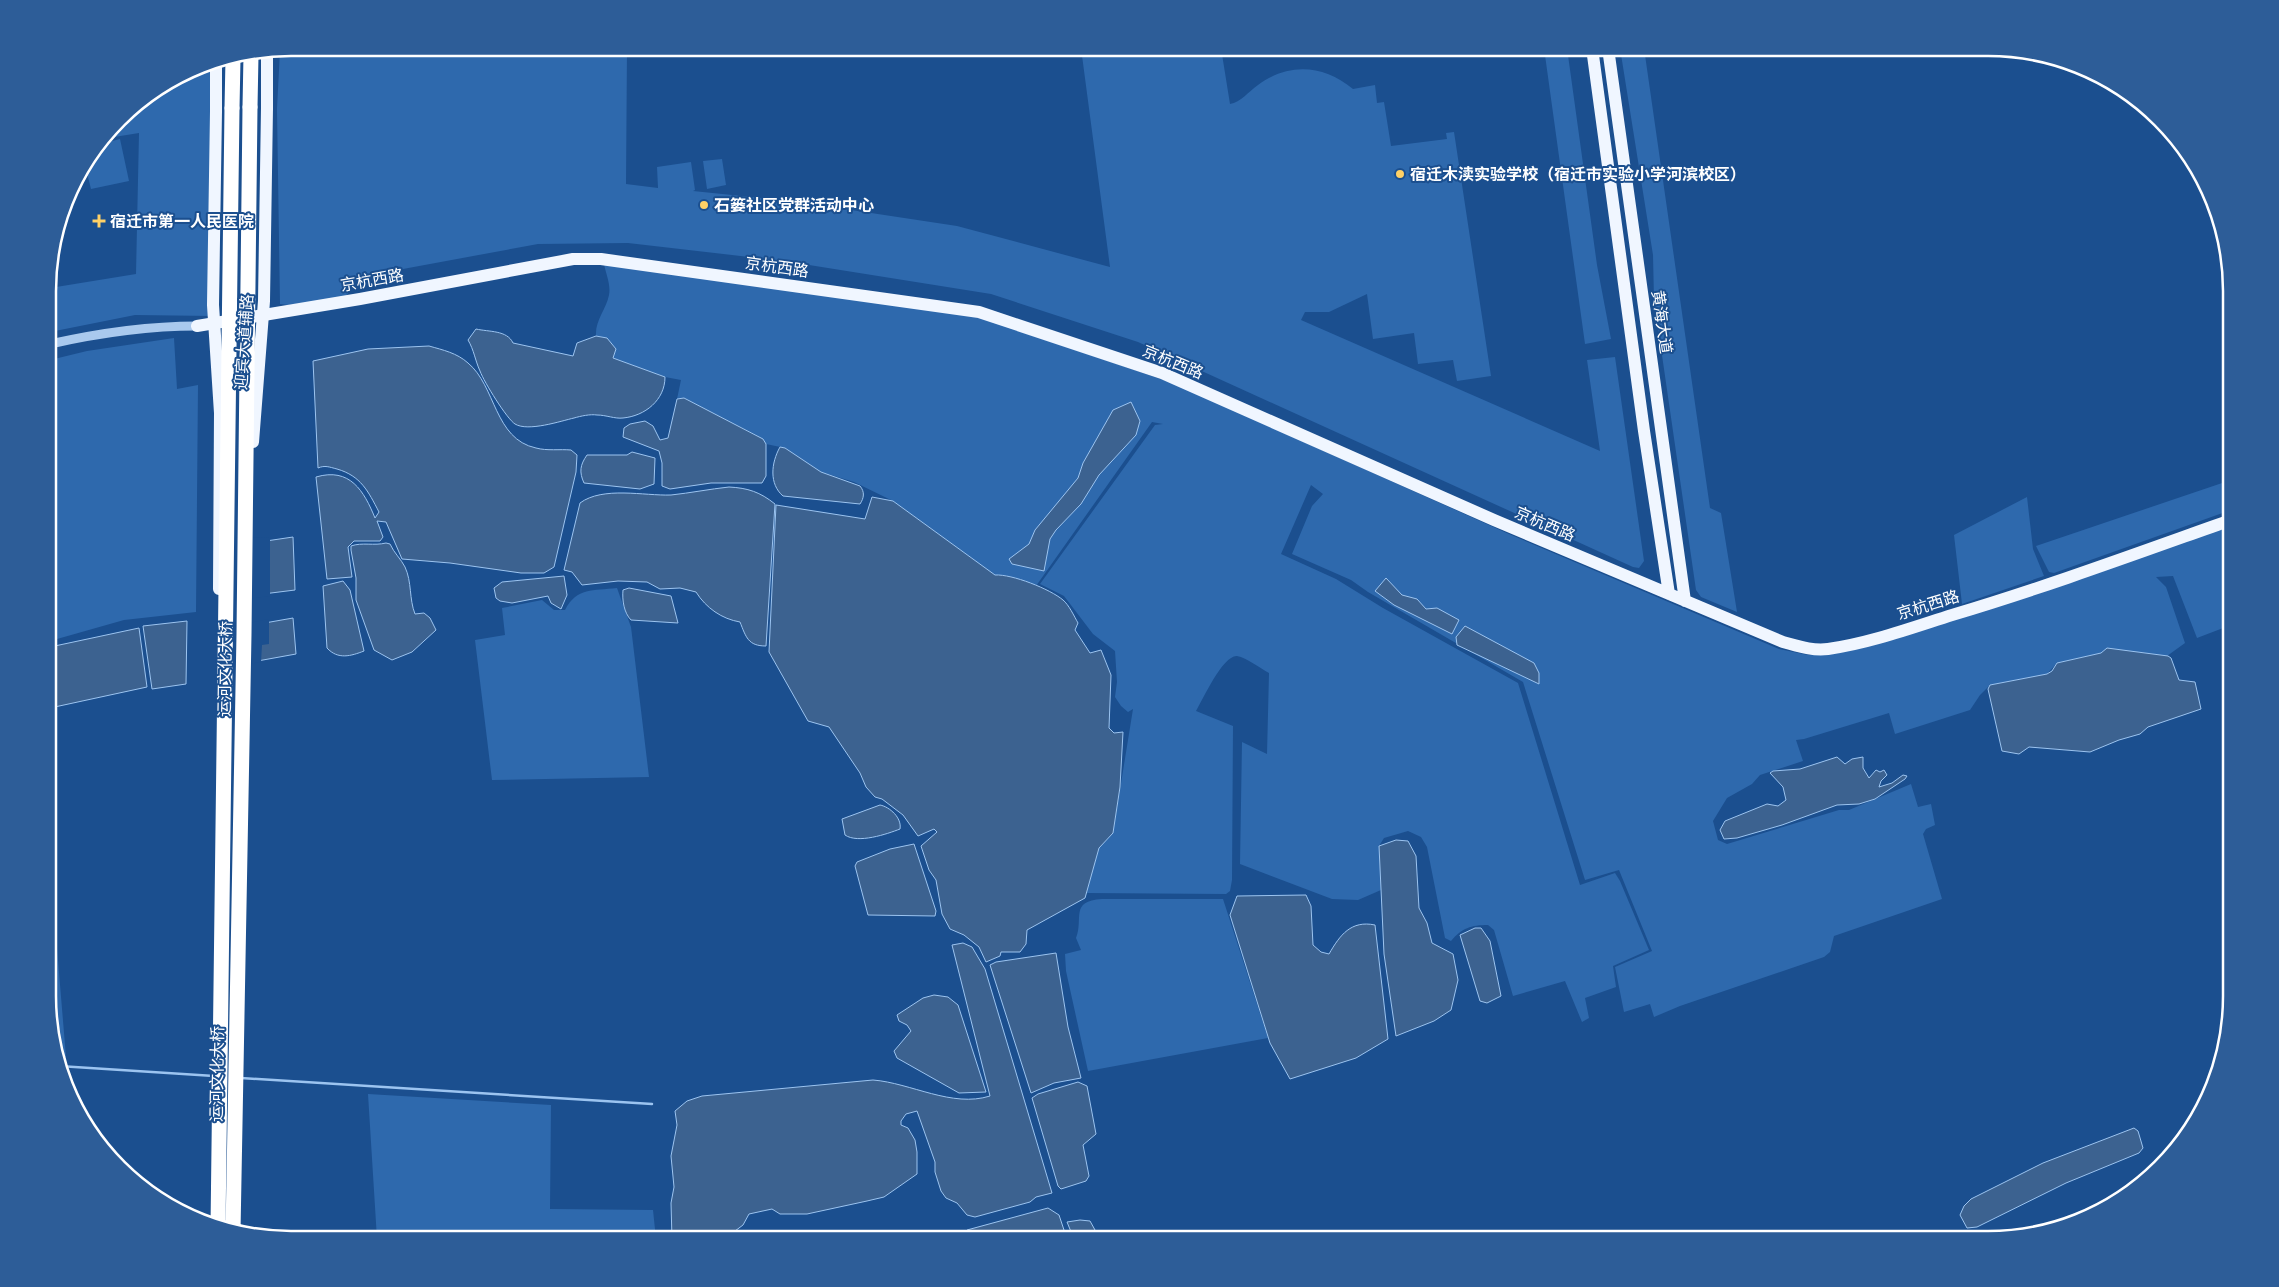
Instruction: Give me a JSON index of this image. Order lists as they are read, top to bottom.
{
  "streets": {
    "highway": ["运河文化大桥"],
    "main road": ["京杭西路", "黄海大道", "迎宾大道辅路"]
  },
  "crossings": [
    ["京杭西路", "黄海大道"],
    ["迎宾大道辅路", "运河文化大桥"]
  ],
  "places": {
    "other": ["宿迁木渎实验学校（宿迁市实验小学河滨校区）", "石篓社区党群活动中心"],
    "health": ["宿迁市第一人民医院"]
  }
}
